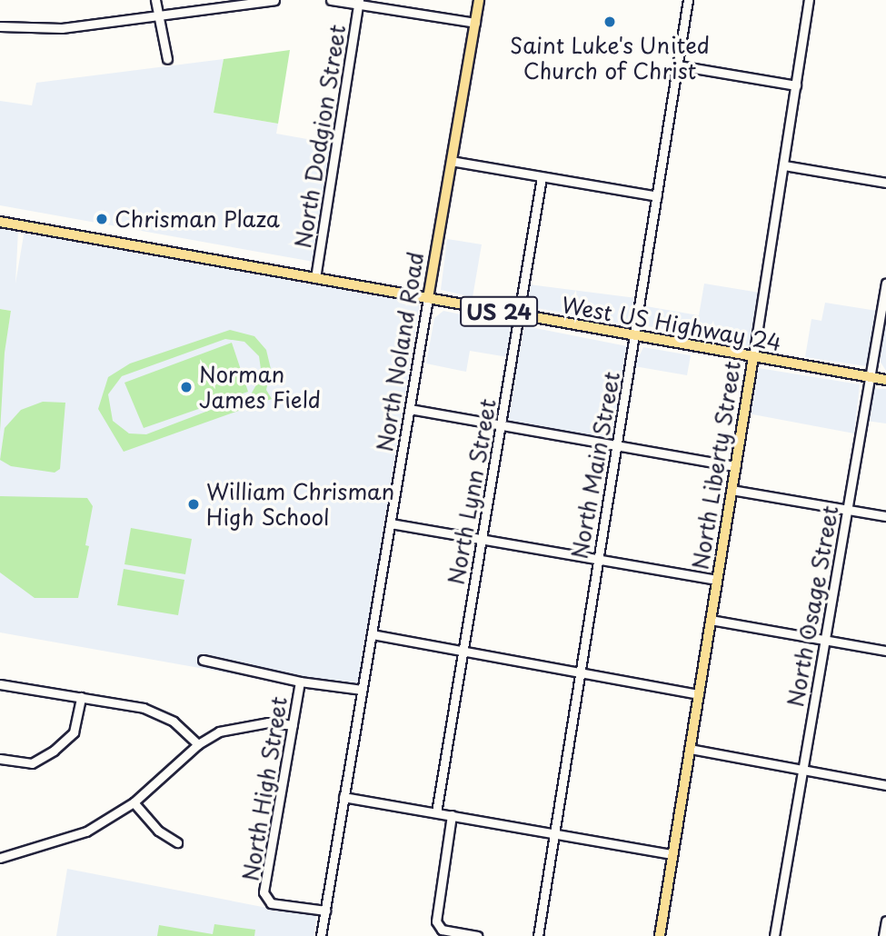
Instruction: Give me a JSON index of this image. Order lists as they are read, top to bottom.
{
  "streets": {
    "main road": [
      "US 24",
      "West US Highway 24",
      "North Noland Road",
      "North Liberty Street"
    ],
    "street": [
      "North Dodgion Street",
      "North Main Street",
      "North Lynn Street",
      "North Osage Street",
      "North High Street"
    ]
  },
  "crossings": [
    ["North Dodgion Street", "West US Highway 24"],
    ["US 24", "West US Highway 24"],
    ["US 24", "North Osage Street"],
    ["West US Highway 24", "North Noland Road"],
    ["West US Highway 24", "North Main Street"],
    ["West US Highway 24", "North Liberty Street"],
    ["West US Highway 24", "North Lynn Street"],
    ["West US Highway 24", "North Osage Street"],
    ["North Noland Road", "North High Street"]
  ],
  "places": [
    "Saint Luke's United Church of Christ",
    "Chrisman Plaza",
    "Norman James Field",
    "William Chrisman High School"
  ]
}
